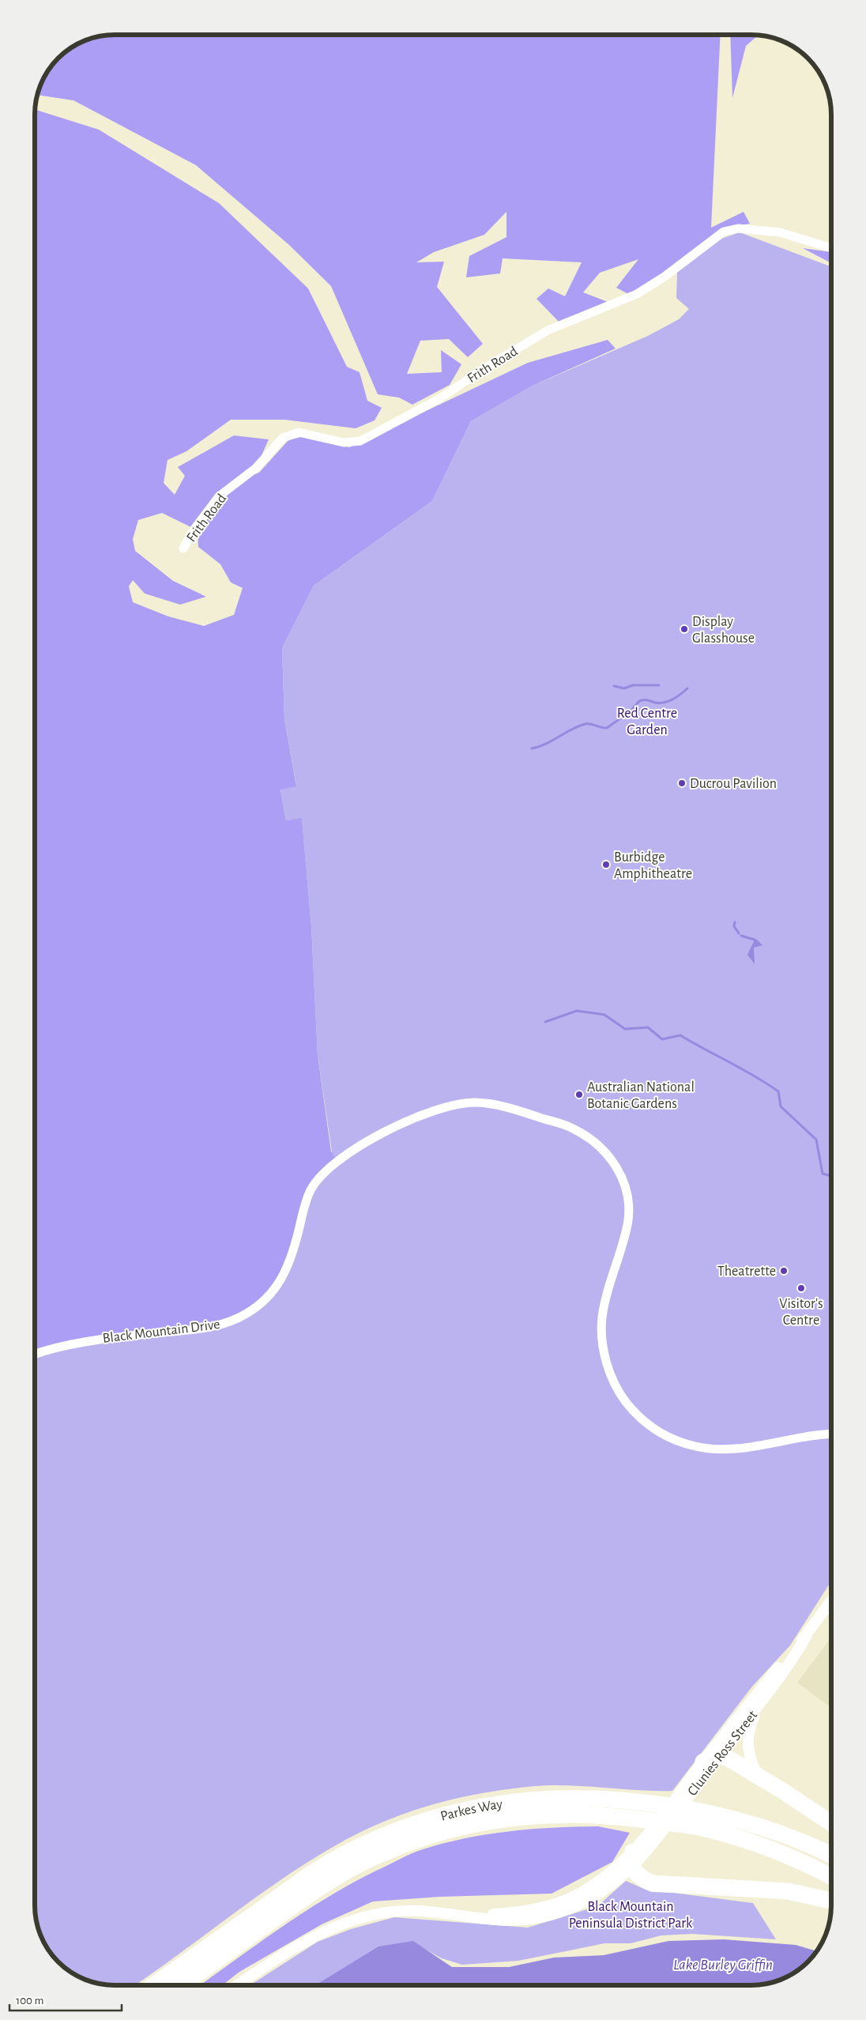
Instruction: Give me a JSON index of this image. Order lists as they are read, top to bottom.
{
  "streets": {
    "highway": ["Parkes Way"],
    "street": ["Frith Road", "Black Mountain Drive", "Clunies Ross Street"]
  },
  "water": ["Lake Burley Griffin"],
  "parks": ["Red Centre Garden", "Black Mountain Peninsula District Park"],
  "places": [
    "Display Glasshouse",
    "Ducrou Pavilion",
    "Burbidge Amphitheatre",
    "Australian National Botanic Gardens",
    "Theatrette",
    "Visitor's Centre"
  ],
  "scale_bar": "100 m"
}
